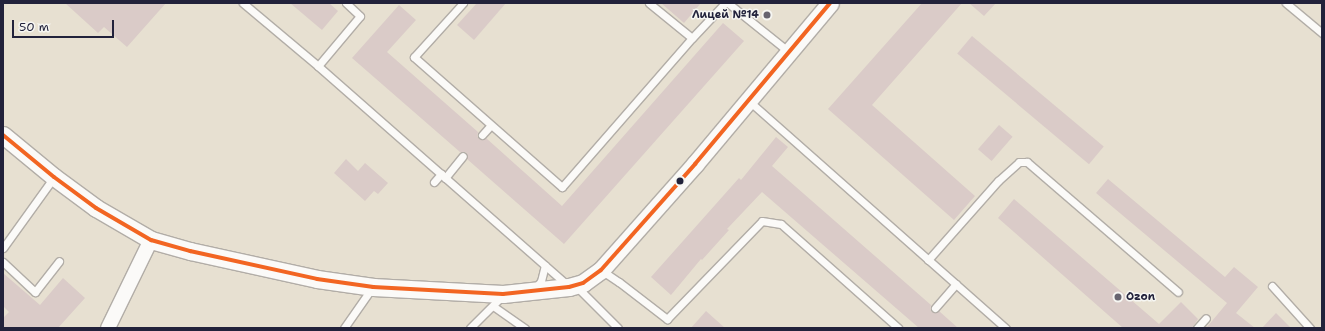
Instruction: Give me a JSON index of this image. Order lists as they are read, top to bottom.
{
  "places": ["Лицей №14", "Ozon"],
  "scale_bar": "50 m"
}
